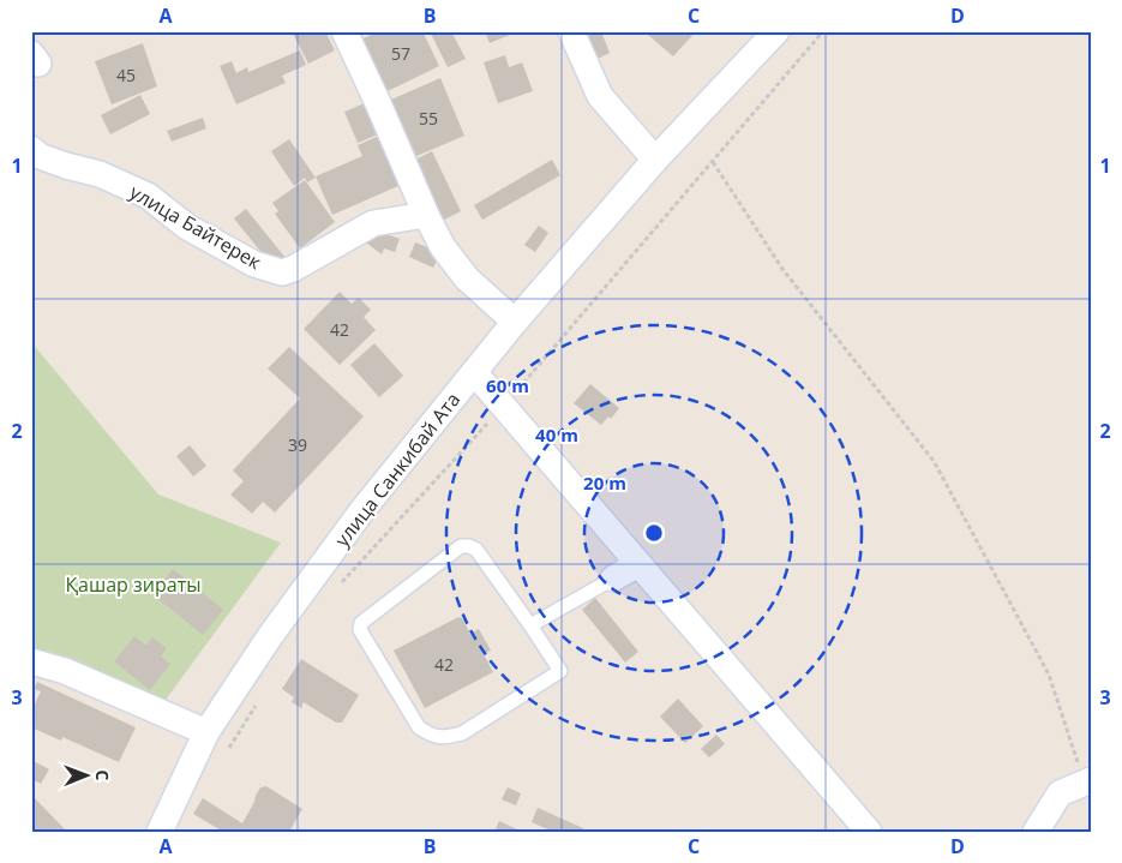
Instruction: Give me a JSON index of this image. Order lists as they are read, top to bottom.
{
  "streets": {
    "street": ["улица Байтерек", "улица Санкибай Ата"]
  },
  "parks": ["Қашар зираты"],
  "house_numbers": [
    "57",
    "45",
    "55",
    "42",
    "39",
    "42"
  ],
  "north": "right",
  "grid": {
    "columns": [
      "A",
      "B",
      "C",
      "D"
    ],
    "rows": ["1", "2", "3"]
  },
  "rings": ["60 m", "40 m", "20 m"]
}
